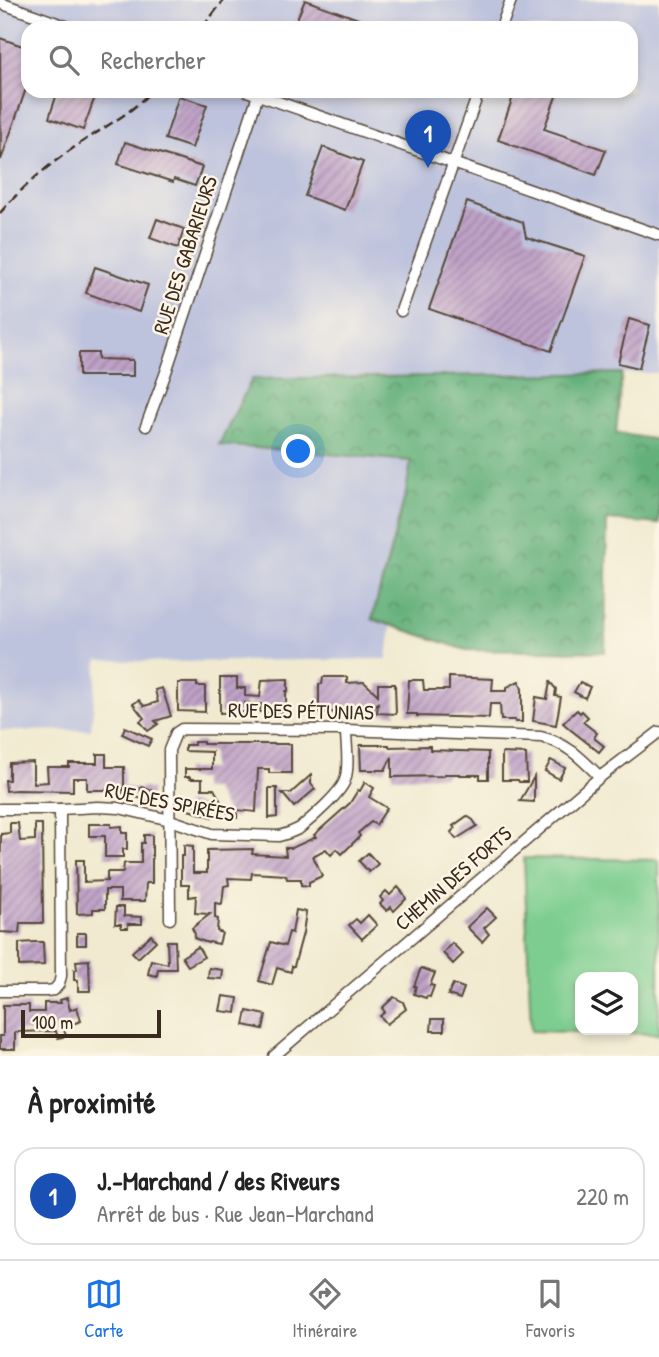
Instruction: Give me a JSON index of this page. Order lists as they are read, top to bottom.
{
  "streets": {
    "street": [
      "RUE DES GABARIEURS",
      "RUE DES PÉTUNIAS",
      "RUE DES SPIRÉES",
      "CHEMIN DES FORTS"
    ]
  },
  "crossings": [
    ["RUE DES PÉTUNIAS", "RUE DES SPIRÉES"],
    ["RUE DES PÉTUNIAS", "CHEMIN DES FORTS"]
  ],
  "scale_bar": "100 m",
  "page": {
    "search": "Rechercher",
    "pins": "1",
    "scale": "100 m",
    "heading": "À proximité",
    "list": [
      {
        "mark": "1",
        "name": "J.-Marchand / des Riveurs",
        "note": "Arrêt de bus · Rue Jean-Marchand",
        "value": "220 m"
      }
    ],
    "nav": ["Carte", "Itinéraire", "Favoris"]
  }
}
